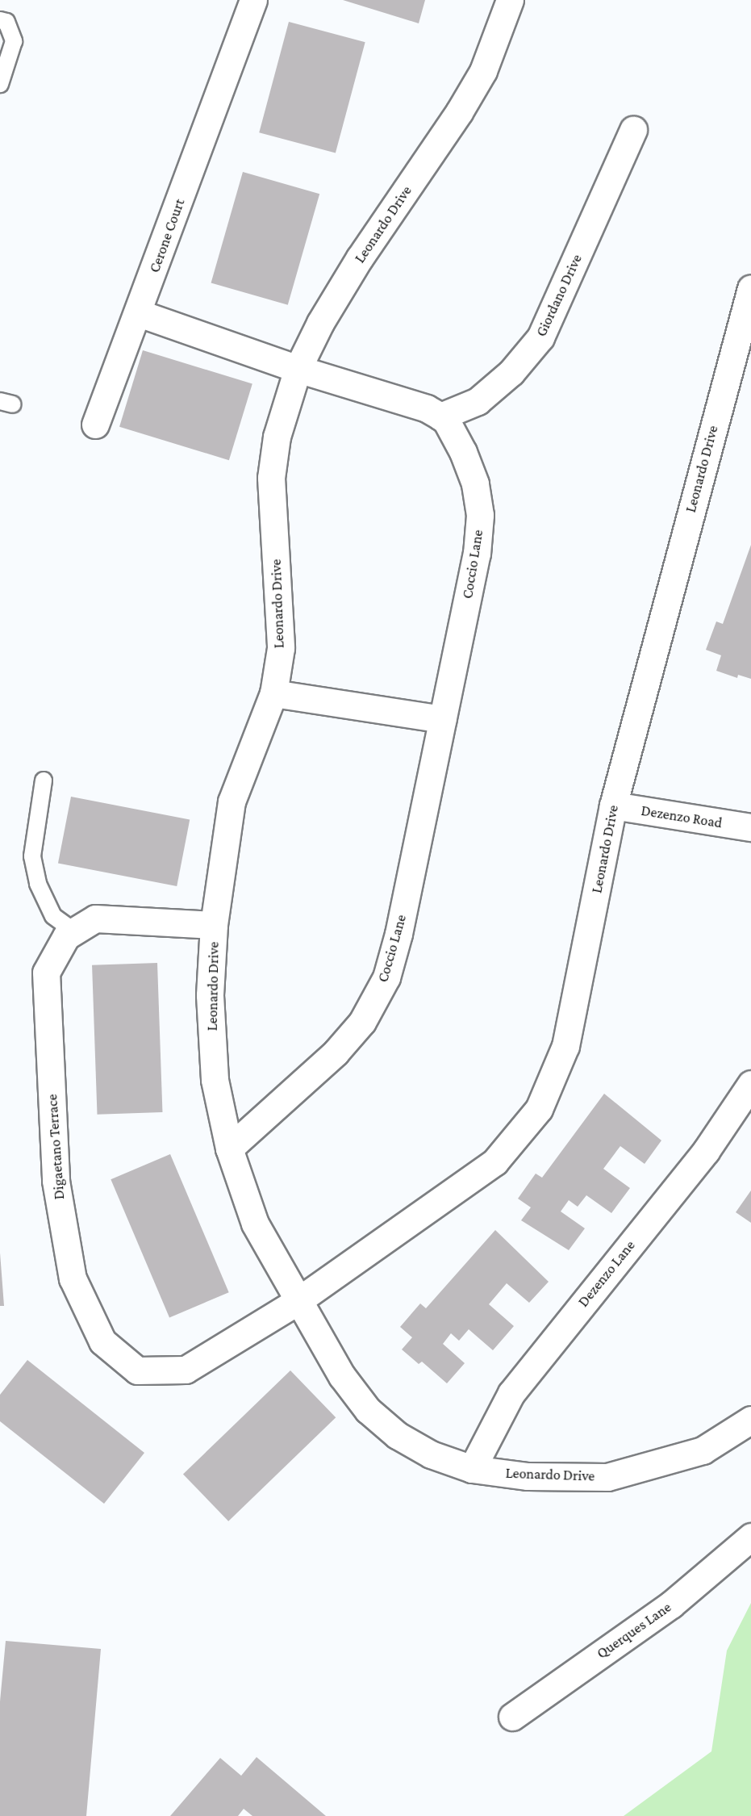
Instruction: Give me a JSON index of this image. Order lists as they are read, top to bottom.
{
  "streets": {
    "street": [
      "Leonardo Drive",
      "Cerone Court",
      "Giordano Drive",
      "Coccio Lane",
      "Dezenzo Road",
      "Digaetano Terrace",
      "Dezenzo Lane",
      "Querques Lane"
    ]
  },
  "crossings": [
    ["Leonardo Drive", "Coccio Lane"],
    ["Leonardo Drive", "Dezenzo Road"],
    ["Leonardo Drive", "Digaetano Terrace"],
    ["Leonardo Drive", "Dezenzo Lane"],
    ["Giordano Drive", "Coccio Lane"]
  ]
}
